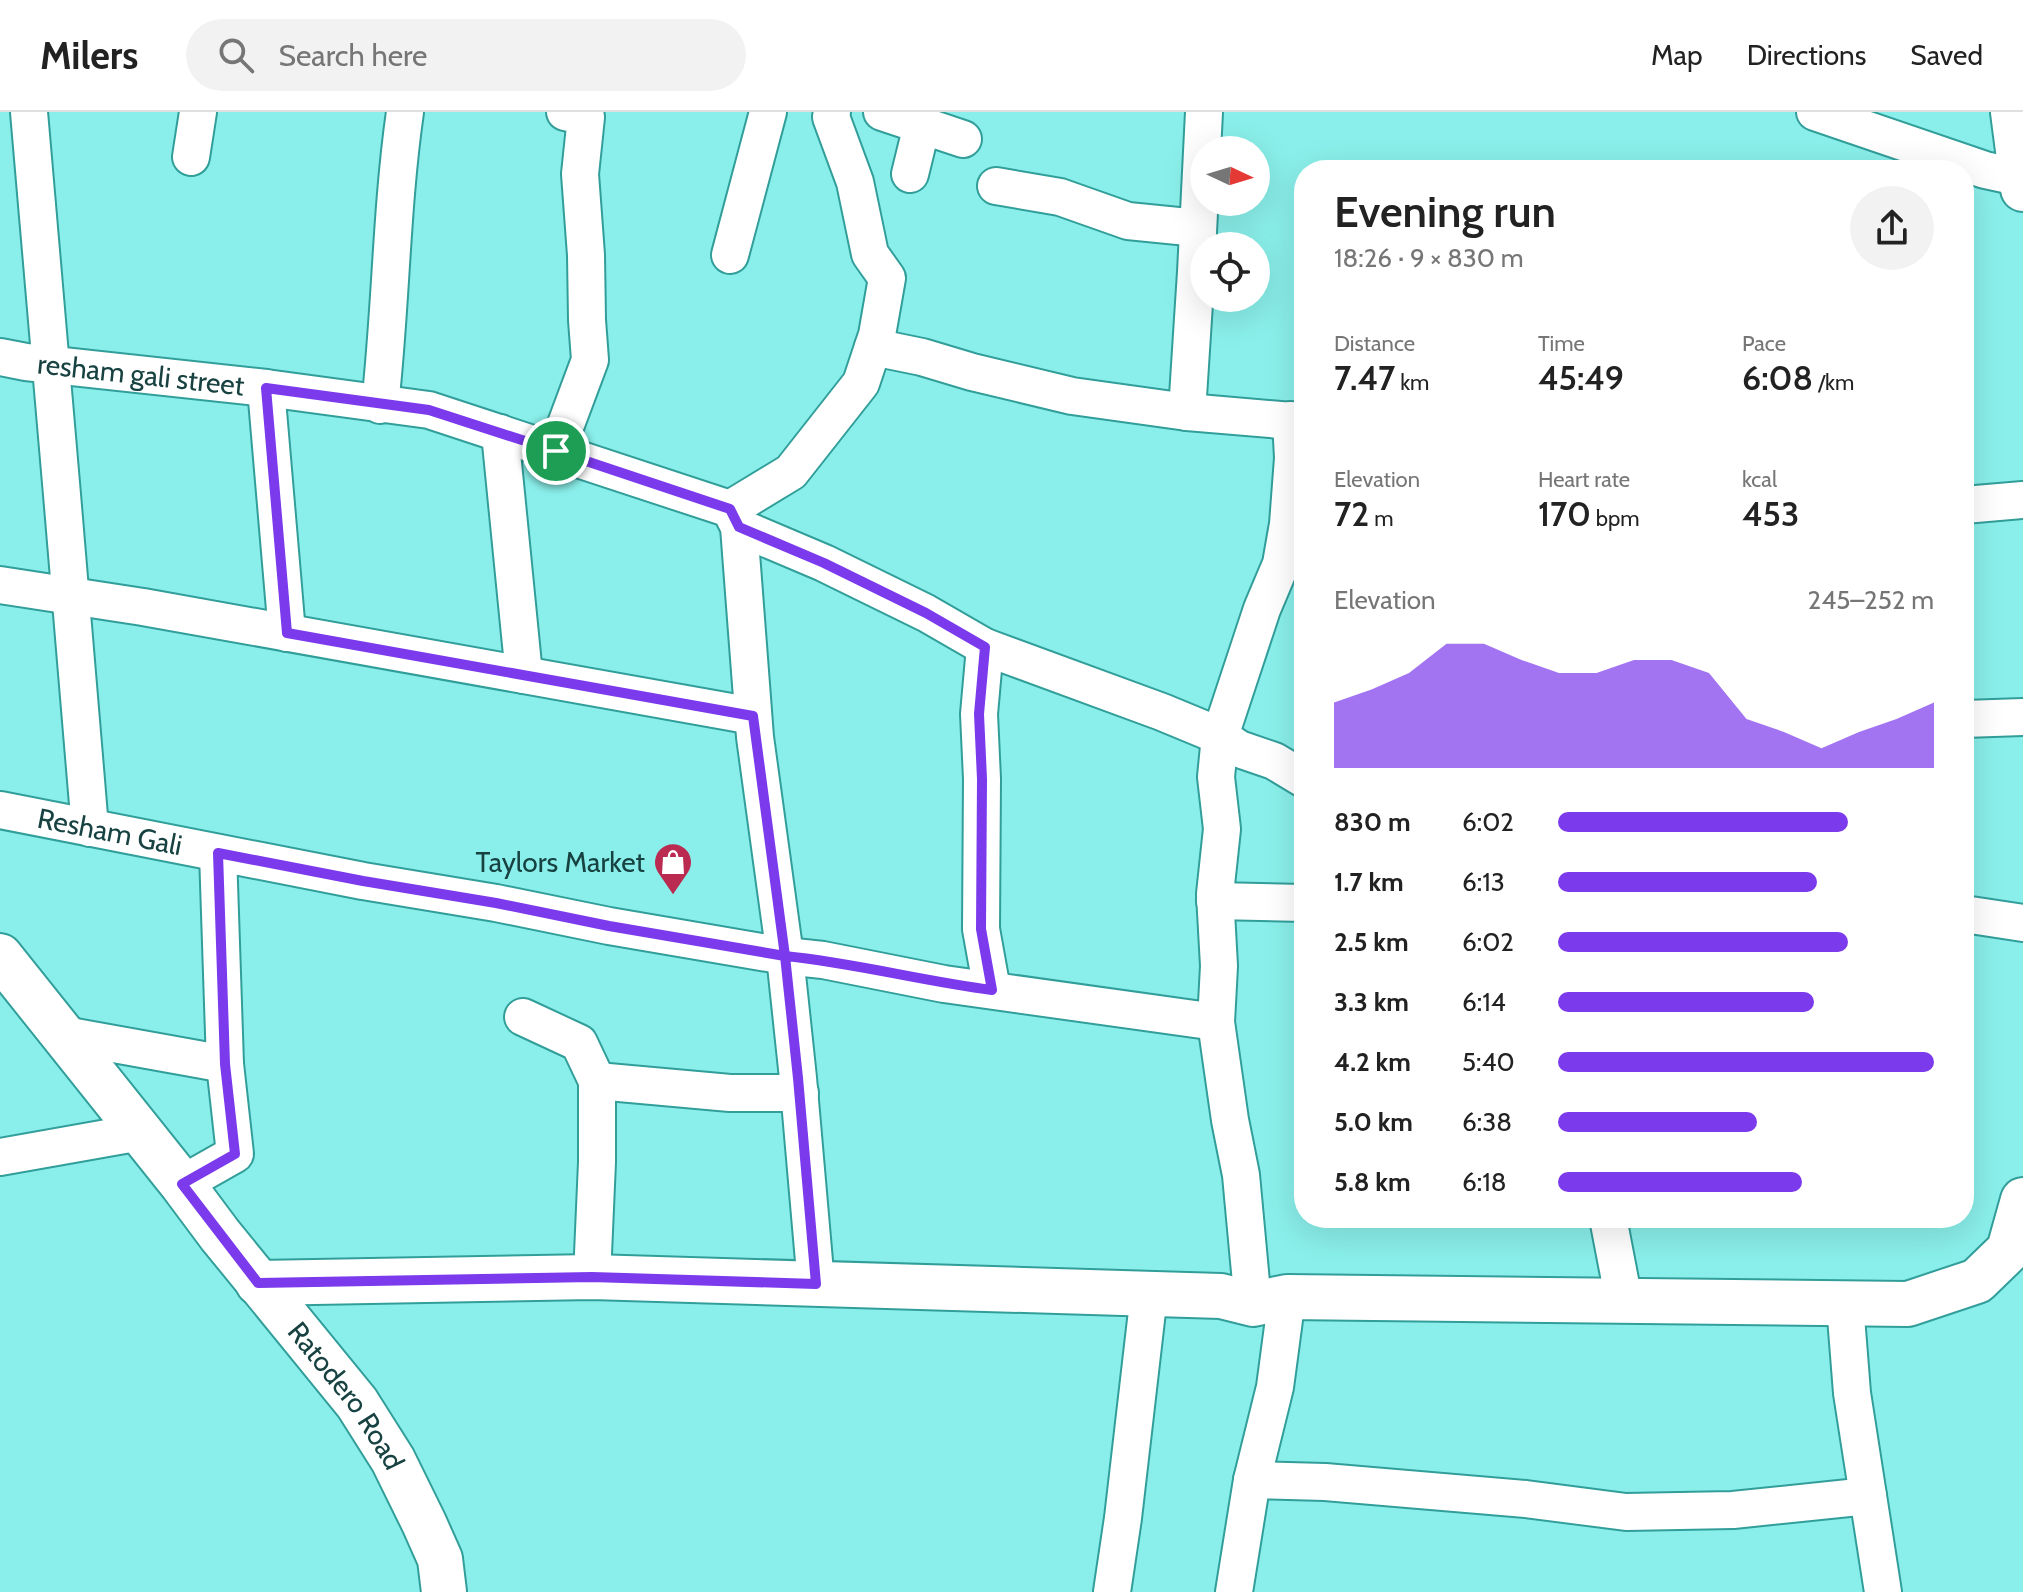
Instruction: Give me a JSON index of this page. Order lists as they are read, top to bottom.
{
  "streets": {
    "main road": ["Ratodero Road"],
    "street": ["resham gali street", "Resham Gali"]
  },
  "places": {
    "shop": ["Taylors Market"]
  },
  "north": "right",
  "page": {
    "header": "Milers",
    "search": "Search here",
    "nav": ["Map", "Directions", "Saved"],
    "heading": ["Evening run", "18:26 · 9 × 830 m"],
    "stats": [
      ["Distance", "7.47 km"],
      ["Time", "45:49"],
      ["Pace", "6:08 /km"],
      ["Elevation", "72 m"],
      ["Heart rate", "170 bpm"],
      ["kcal", "453"]
    ],
    "chart": ["Elevation", "245–252 m"],
    "list": [
      {
        "name": "830 m",
        "note": "6:02"
      },
      {
        "name": "1.7 km",
        "note": "6:13"
      },
      {
        "name": "2.5 km",
        "note": "6:02"
      },
      {
        "name": "3.3 km",
        "note": "6:14"
      },
      {
        "name": "4.2 km",
        "note": "5:40"
      },
      {
        "name": "5.0 km",
        "note": "6:38"
      },
      {
        "name": "5.8 km",
        "note": "6:18"
      }
    ]
  }
}
